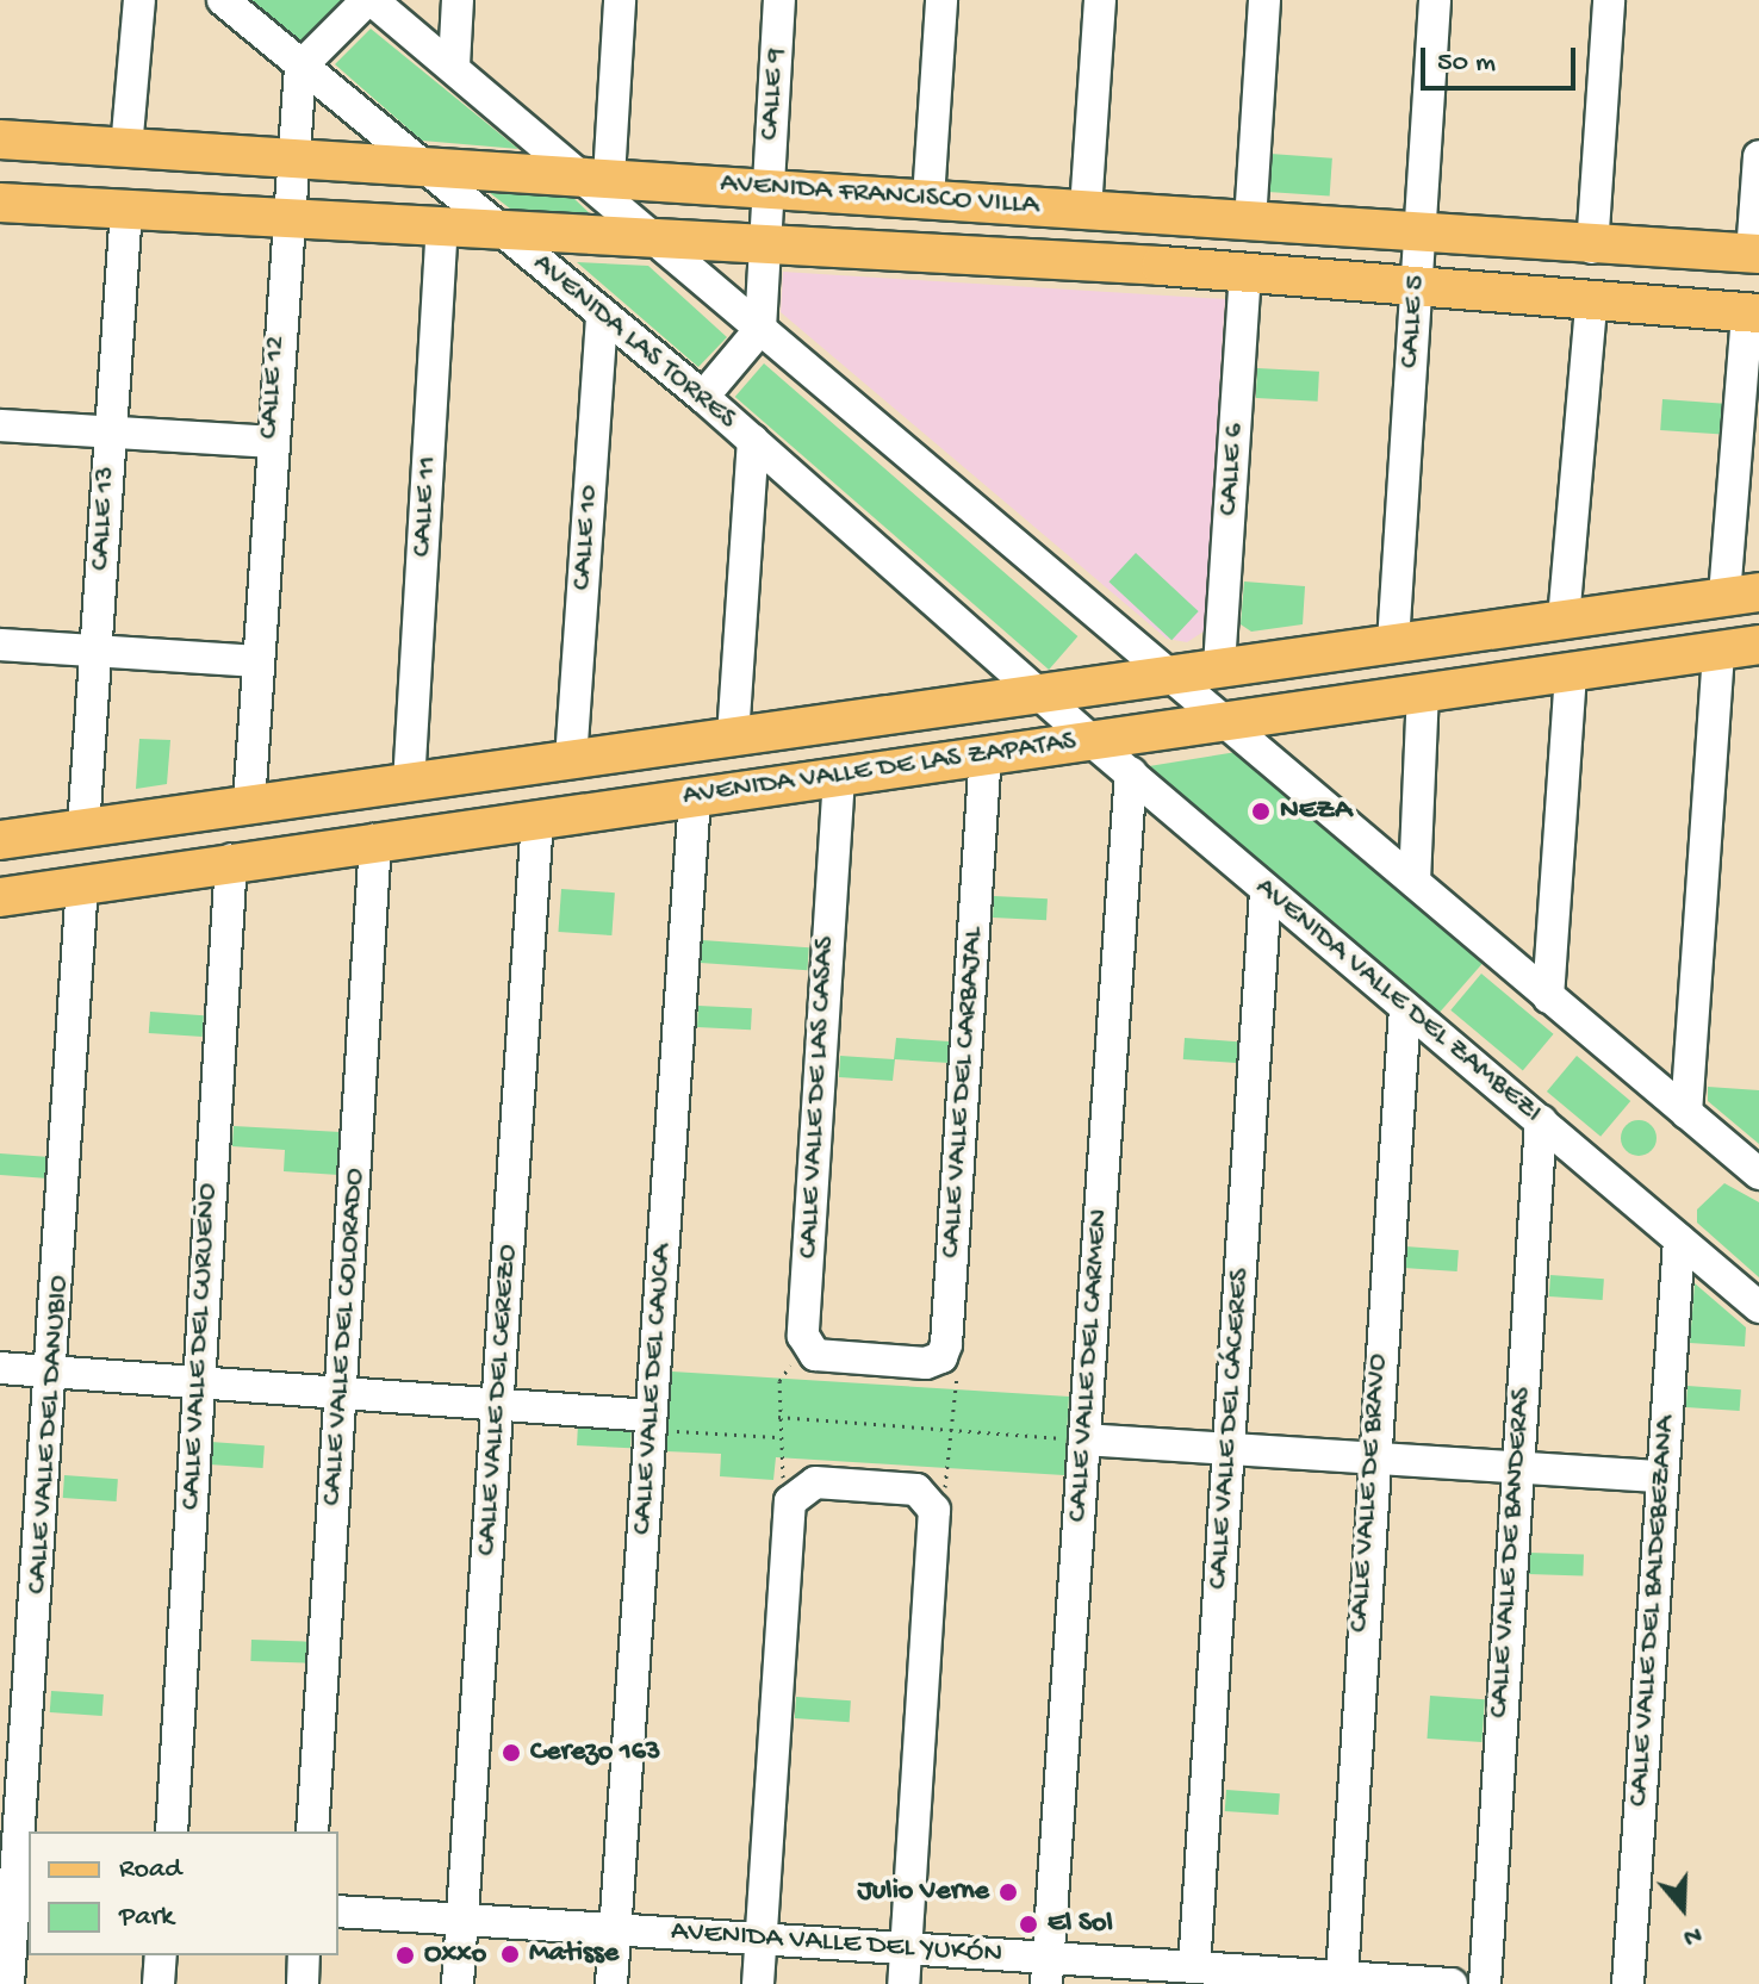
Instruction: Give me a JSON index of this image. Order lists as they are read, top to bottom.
{
  "streets": {
    "main road": ["AVENIDA FRANCISCO VILLA", "AVENIDA VALLE DE LAS ZAPATAS"],
    "street": [
      "CALLE 9",
      "CALLE 5",
      "AVENIDA LAS TORRES",
      "CALLE 12",
      "CALLE 6",
      "CALLE 11",
      "CALLE 13",
      "CALLE 10",
      "AVENIDA VALLE DEL ZAMBEZI",
      "CALLE VALLE DEL CARBAJAL",
      "CALLE VALLE DE LAS CASAS",
      "CALLE VALLE DEL COLORADO",
      "CALLE VALLE DEL CURUEÑO",
      "CALLE VALLE DEL CARMEN",
      "CALLE VALLE DEL CAUCA",
      "CALLE VALLE DEL CEREZO",
      "CALLE VALLE DEL CÁCERES",
      "CALLE VALLE DEL DANUBIO",
      "CALLE VALLE DE BRAVO",
      "CALLE VALLE DE BANDERAS",
      "CALLE VALLE DEL BALDEBEZANA",
      "AVENIDA VALLE DEL YUKÓN"
    ]
  },
  "crossings": [
    ["CALLE 9", "AVENIDA FRANCISCO VILLA"],
    ["AVENIDA FRANCISCO VILLA", "CALLE 5"],
    ["AVENIDA FRANCISCO VILLA", "AVENIDA LAS TORRES"],
    ["AVENIDA FRANCISCO VILLA", "CALLE 12"],
    ["AVENIDA FRANCISCO VILLA", "CALLE 6"],
    ["AVENIDA FRANCISCO VILLA", "CALLE 11"],
    ["AVENIDA FRANCISCO VILLA", "CALLE 13"],
    ["CALLE 5", "AVENIDA VALLE DE LAS ZAPATAS"],
    ["AVENIDA LAS TORRES", "CALLE 12"],
    ["AVENIDA LAS TORRES", "CALLE 10"],
    ["AVENIDA LAS TORRES", "AVENIDA VALLE DE LAS ZAPATAS"],
    ["AVENIDA LAS TORRES", "AVENIDA VALLE DEL ZAMBEZI"],
    ["CALLE 12", "AVENIDA VALLE DE LAS ZAPATAS"],
    ["CALLE 6", "AVENIDA VALLE DE LAS ZAPATAS"],
    ["CALLE 11", "AVENIDA VALLE DE LAS ZAPATAS"],
    ["CALLE 13", "AVENIDA VALLE DE LAS ZAPATAS"],
    ["CALLE 10", "AVENIDA VALLE DE LAS ZAPATAS"],
    ["AVENIDA VALLE DE LAS ZAPATAS", "AVENIDA VALLE DEL ZAMBEZI"],
    ["AVENIDA VALLE DE LAS ZAPATAS", "CALLE VALLE DEL CARBAJAL"],
    ["AVENIDA VALLE DE LAS ZAPATAS", "CALLE VALLE DE LAS CASAS"],
    ["AVENIDA VALLE DE LAS ZAPATAS", "CALLE VALLE DEL COLORADO"],
    ["AVENIDA VALLE DE LAS ZAPATAS", "CALLE VALLE DEL CURUEÑO"],
    ["AVENIDA VALLE DE LAS ZAPATAS", "CALLE VALLE DEL CAUCA"],
    ["AVENIDA VALLE DE LAS ZAPATAS", "CALLE VALLE DEL CEREZO"],
    ["AVENIDA VALLE DE LAS ZAPATAS", "CALLE VALLE DEL DANUBIO"],
    ["AVENIDA VALLE DEL ZAMBEZI", "CALLE VALLE DEL CARMEN"],
    ["AVENIDA VALLE DEL ZAMBEZI", "CALLE VALLE DEL CÁCERES"],
    ["AVENIDA VALLE DEL ZAMBEZI", "CALLE VALLE DE BRAVO"],
    ["AVENIDA VALLE DEL ZAMBEZI", "CALLE VALLE DE BANDERAS"],
    ["AVENIDA VALLE DEL ZAMBEZI", "CALLE VALLE DEL BALDEBEZANA"],
    ["CALLE VALLE DEL CARMEN", "AVENIDA VALLE DEL YUKÓN"],
    ["CALLE VALLE DEL CAUCA", "AVENIDA VALLE DEL YUKÓN"],
    ["CALLE VALLE DEL CEREZO", "AVENIDA VALLE DEL YUKÓN"],
    ["CALLE VALLE DEL CÁCERES", "AVENIDA VALLE DEL YUKÓN"],
    ["CALLE VALLE DE BRAVO", "AVENIDA VALLE DEL YUKÓN"]
  ],
  "places": [
    "NEZA",
    "Cerezo 163",
    "Julio Verne",
    "El Sol",
    "Matisse",
    "Oxxo"
  ],
  "legend": ["Road", "Park"],
  "scale_bar": "50 m",
  "north": "bottom"
}
